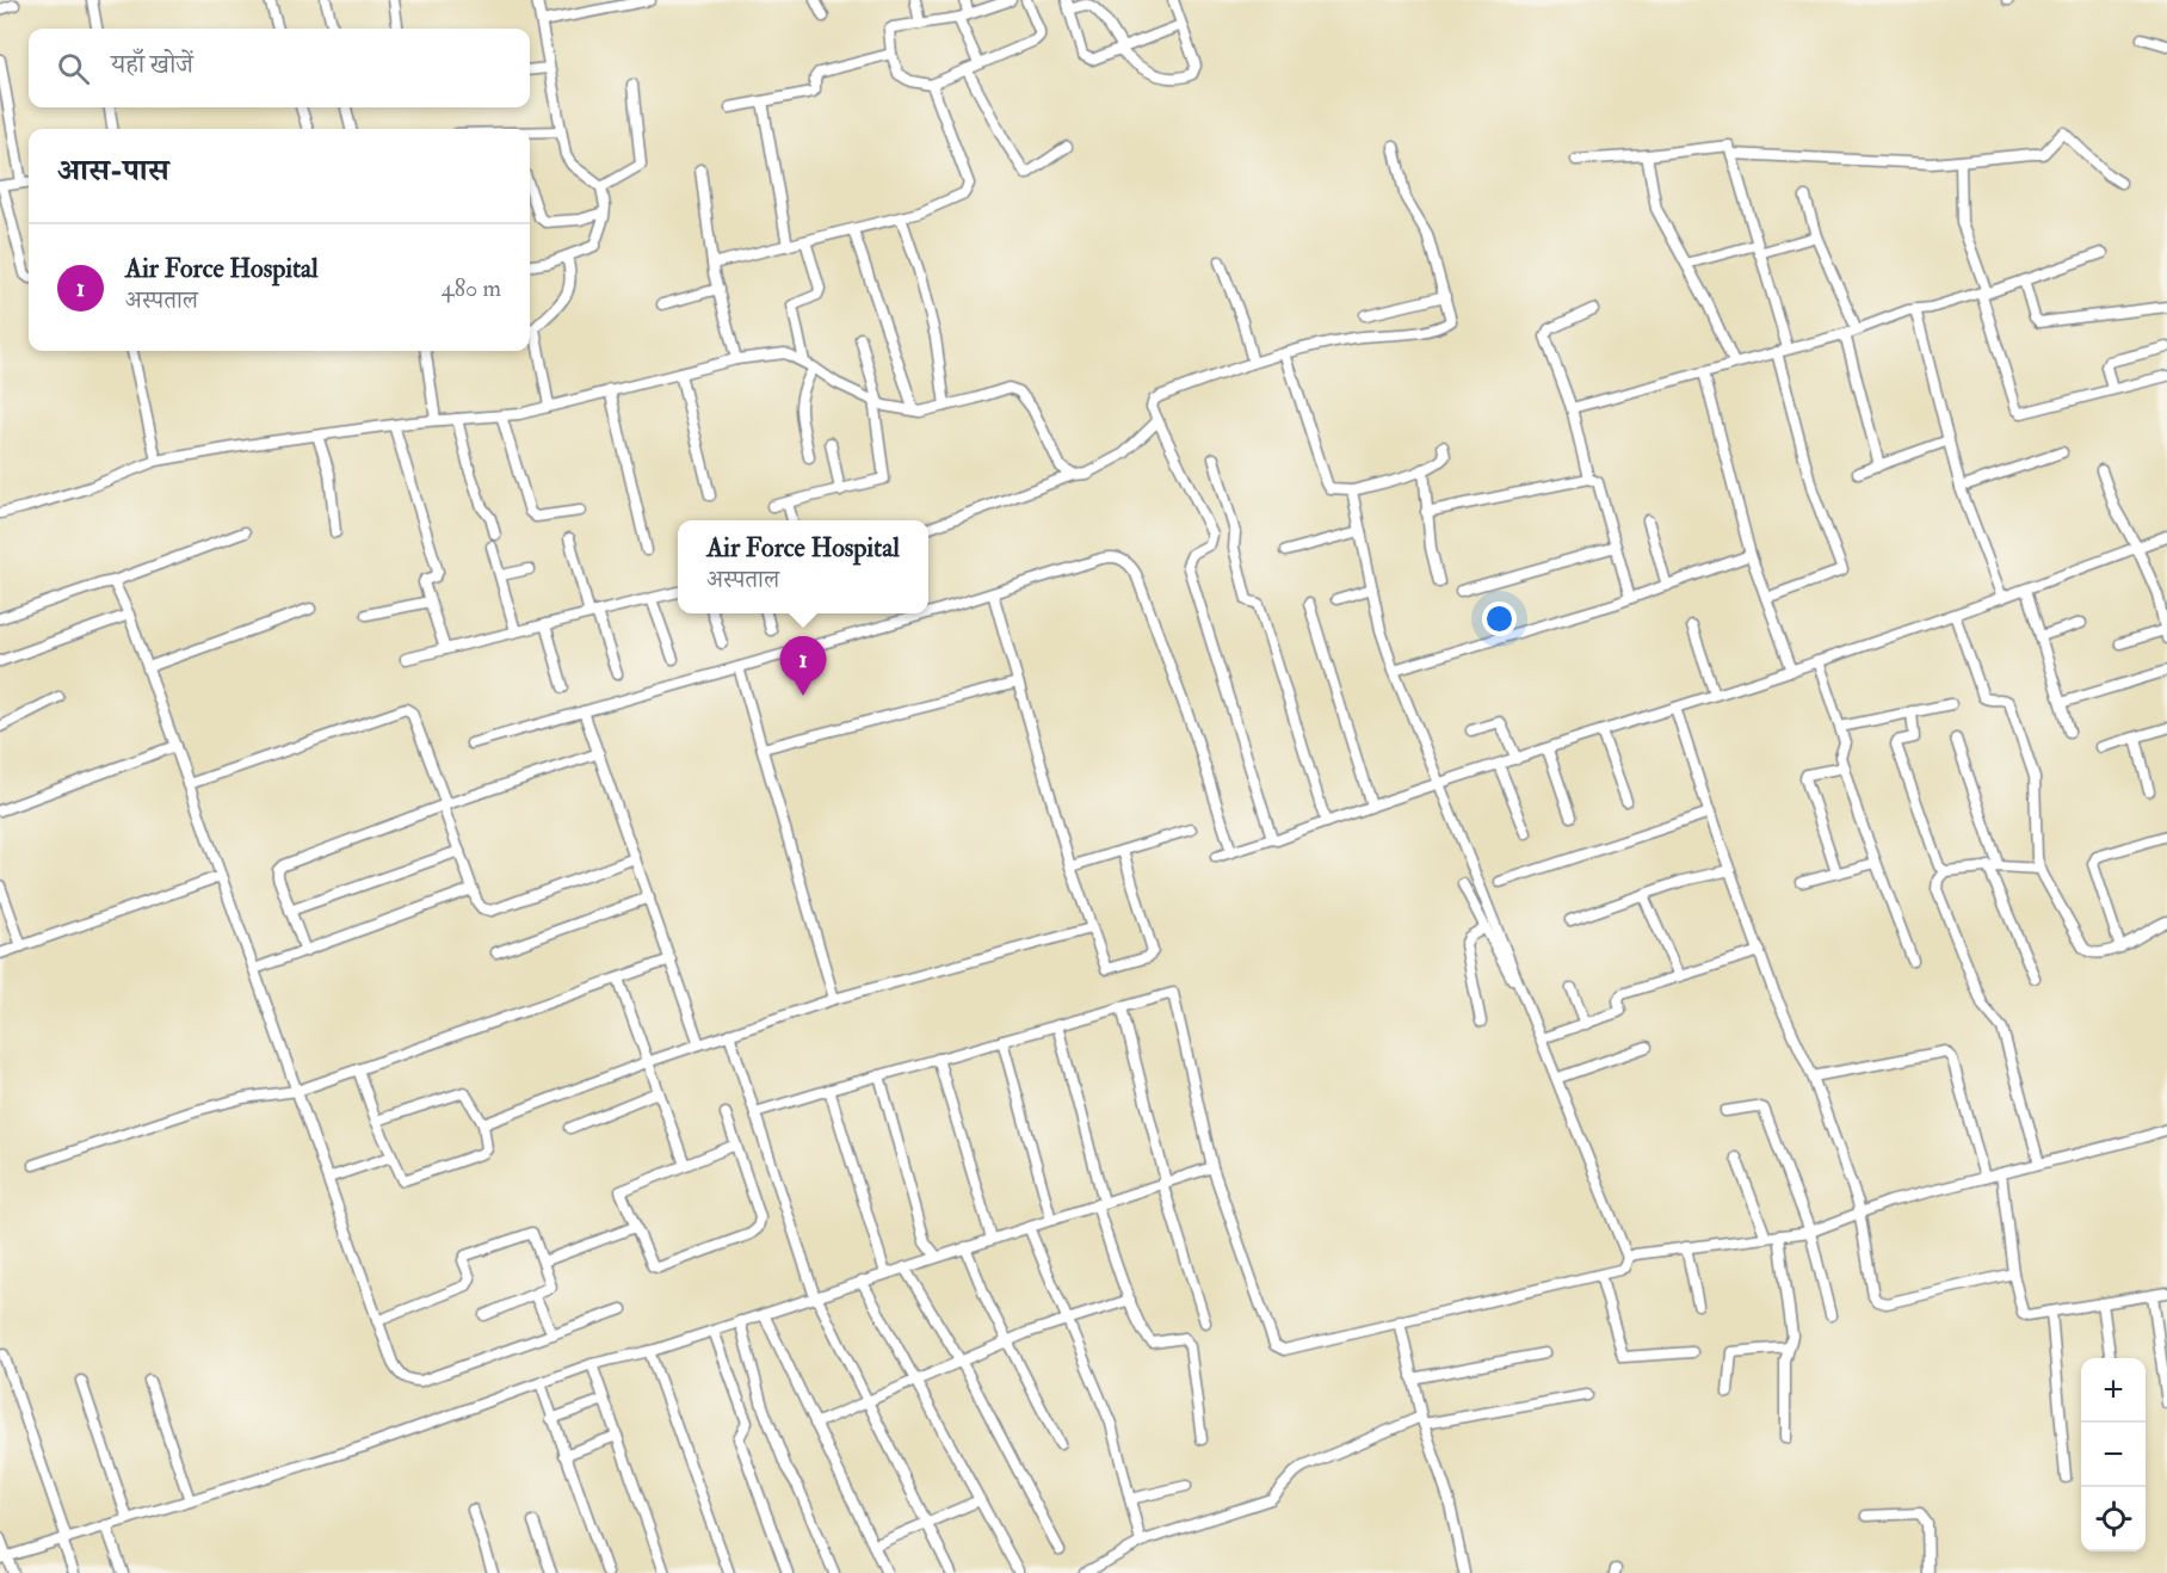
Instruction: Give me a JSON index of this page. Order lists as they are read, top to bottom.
{
  "page": {
    "search": "यहाँ खोजें",
    "heading": "आस-पास",
    "list": [
      {
        "mark": "1",
        "name": "Air Force Hospital",
        "note": "अस्पताल",
        "value": "480 m"
      }
    ],
    "popup": ["Air Force Hospital", "अस्पताल"],
    "pins": "1",
    "map_buttons": ["+", "−"]
  }
}
